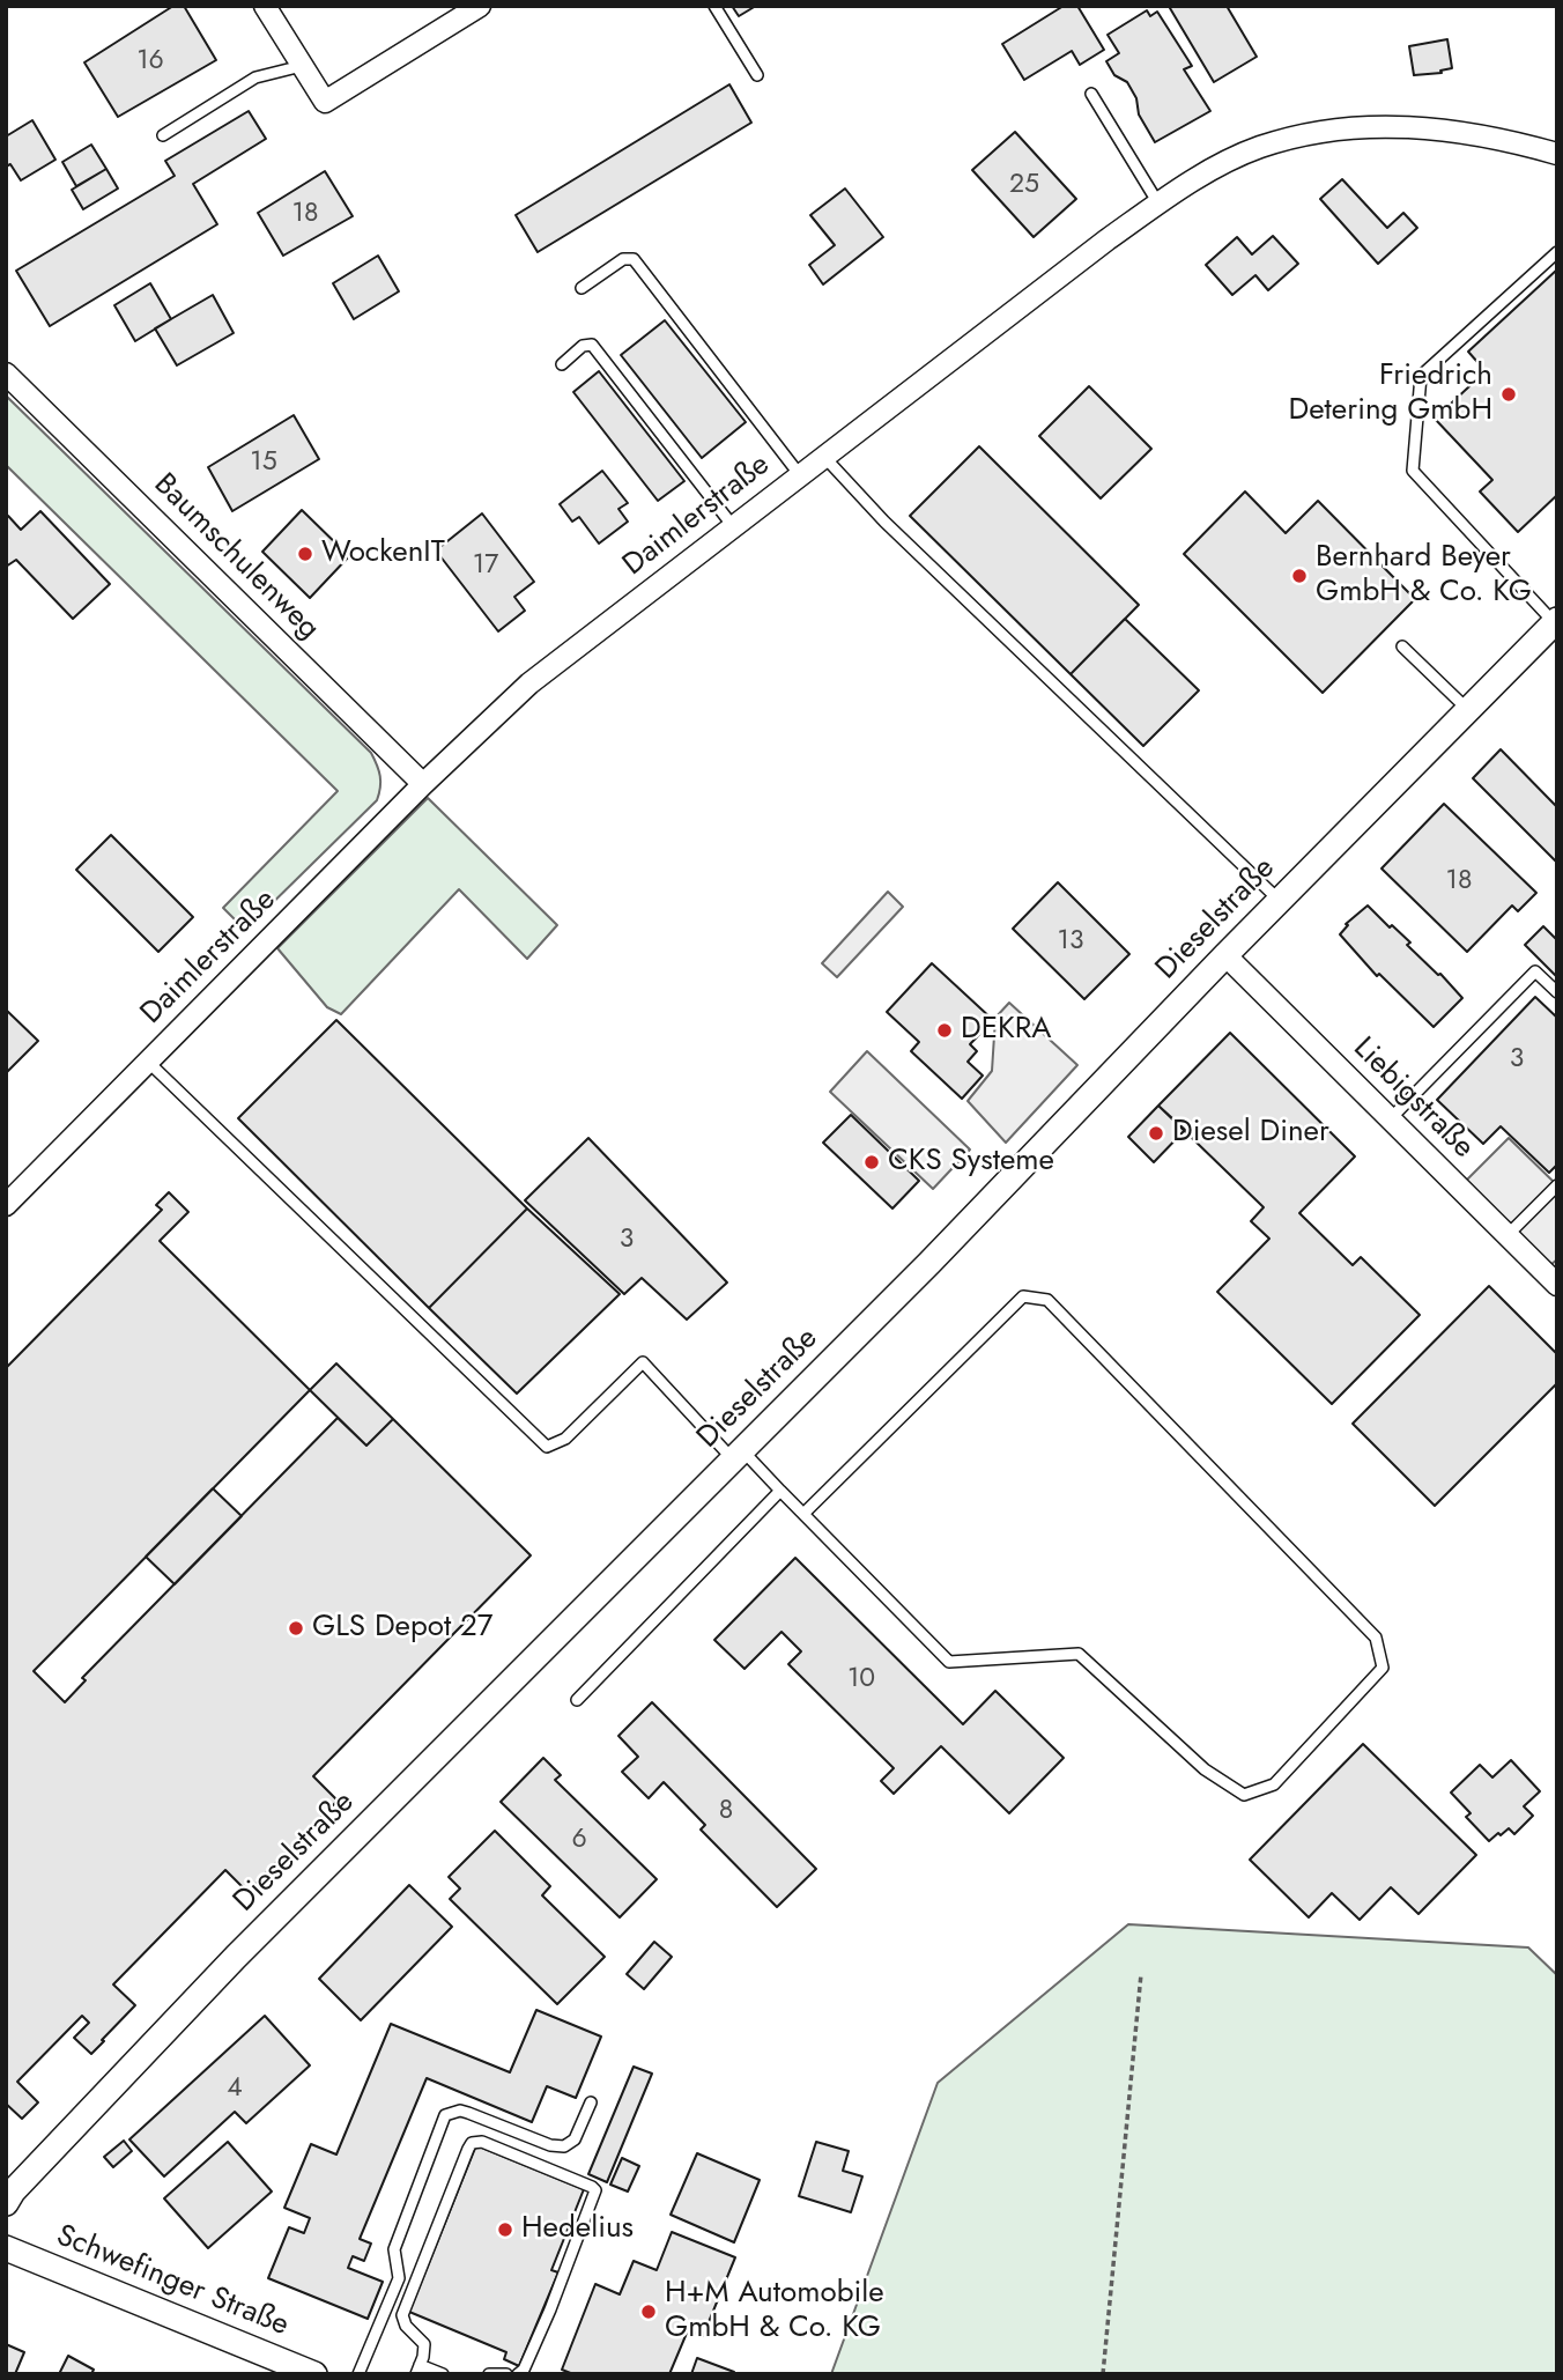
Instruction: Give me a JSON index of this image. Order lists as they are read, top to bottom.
{
  "streets": {
    "street": [
      "Daimlerstraße",
      "Baumschulenweg",
      "Dieselstraße",
      "Liebigstraße",
      "Schwefinger Straße"
    ]
  },
  "crossings": [
    ["Daimlerstraße", "Baumschulenweg"],
    ["Dieselstraße", "Liebigstraße"]
  ],
  "places": [
    "Friedrich Detering GmbH",
    "WockenIT",
    "Bernhard Beyer GmbH & Co. KG",
    "DEKRA",
    "Diesel Diner",
    "CKS Systeme",
    "GLS Depot 27",
    "Hedelius",
    "H+M Automobile GmbH & Co. KG"
  ],
  "house_numbers": [
    "16",
    "25",
    "18",
    "15",
    "17",
    "18",
    "13",
    "3",
    "3",
    "10",
    "8",
    "6",
    "4"
  ]
}
